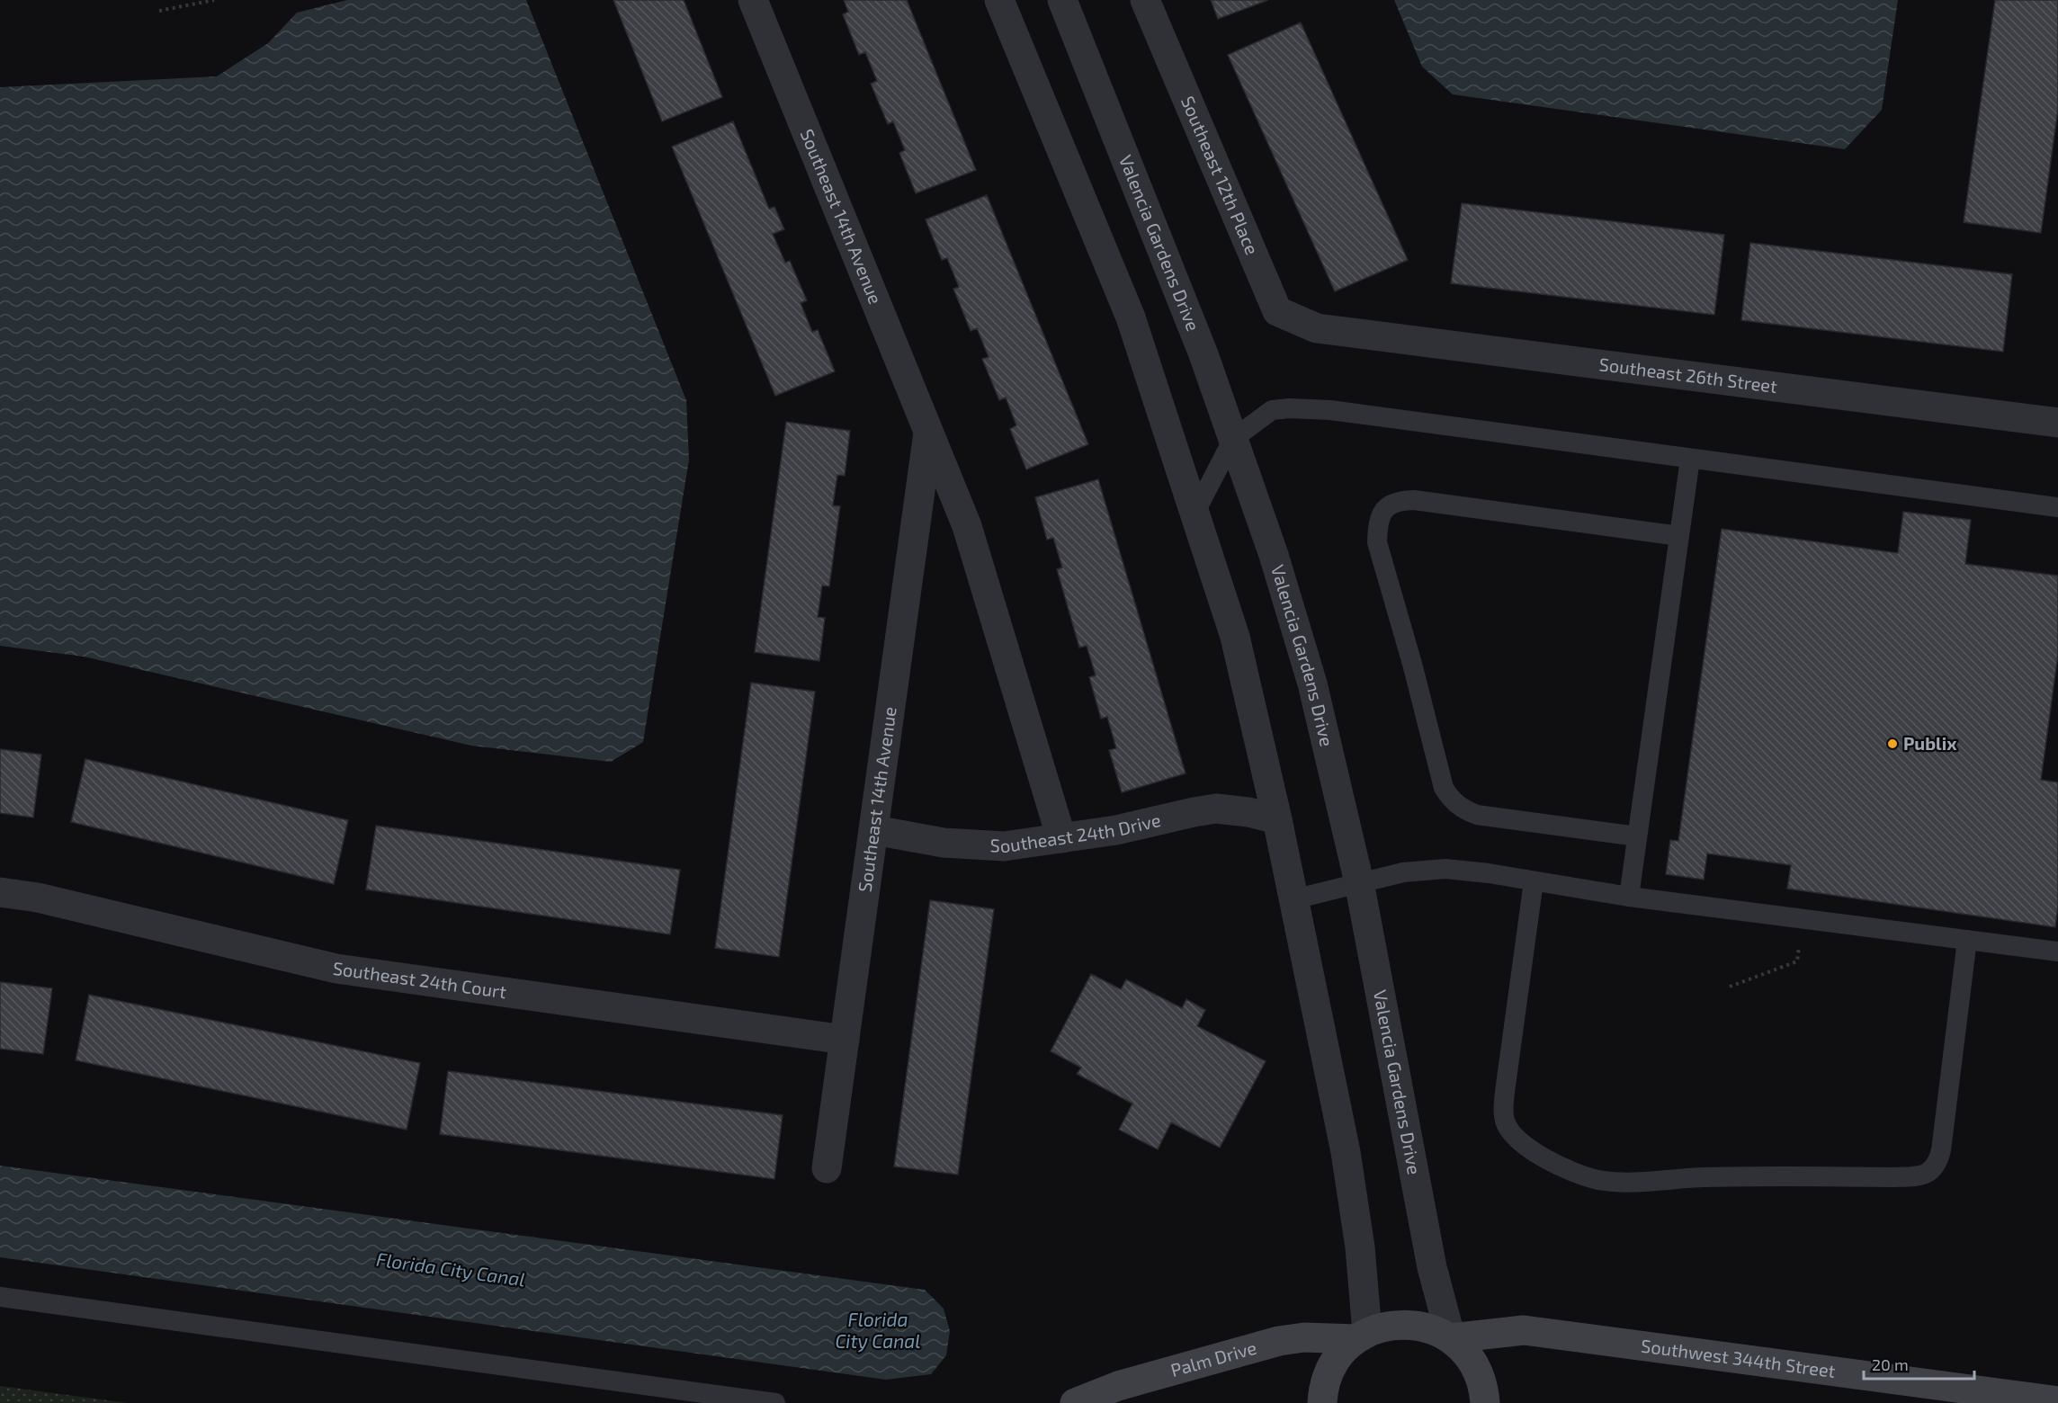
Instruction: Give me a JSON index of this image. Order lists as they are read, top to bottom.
{
  "streets": {
    "main road": ["Southwest 344th Street", "Palm Drive"],
    "street": [
      "Southeast 12th Place",
      "Southeast 14th Avenue",
      "Valencia Gardens Drive",
      "Southeast 26th Street",
      "Southeast 24th Drive",
      "Southeast 24th Court"
    ]
  },
  "crossings": [
    ["Southeast 12th Place", "Southeast 26th Street"],
    ["Southeast 14th Avenue", "Southeast 24th Drive"],
    ["Southeast 14th Avenue", "Southeast 24th Court"],
    ["Valencia Gardens Drive", "Southwest 344th Street"]
  ],
  "water": ["Florida City Canal"],
  "places": ["Publix"],
  "scale_bar": "20 m"
}
